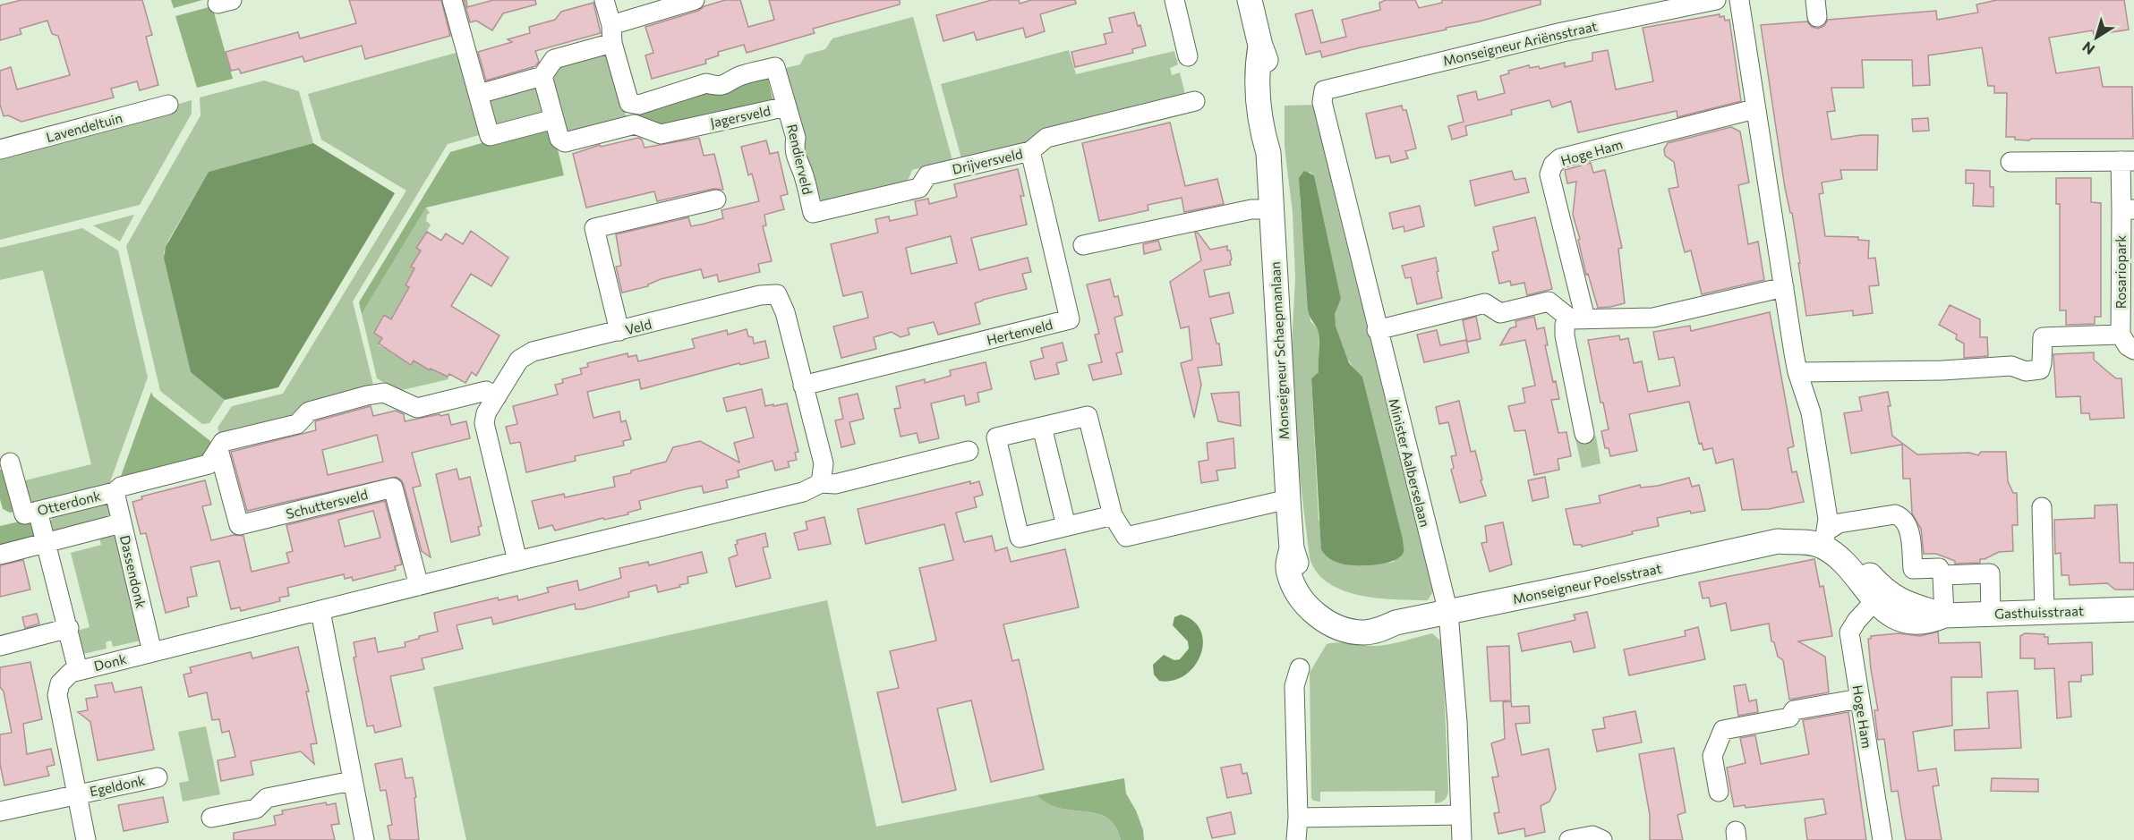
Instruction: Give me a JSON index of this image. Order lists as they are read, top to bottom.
{
  "streets": {
    "main road": ["Monseigneur Schaepmanlaan", "Monseigneur Poelsstraat", "Gasthuisstraat"],
    "street": [
      "Monseigneur Ariënsstraat",
      "Jagersveld",
      "Lavendeltuin",
      "Hoge Ham",
      "Rendierveld",
      "Drijversveld",
      "Rosariopark",
      "Veld",
      "Hertenveld",
      "Minister Aalberselaan",
      "Otterdonk",
      "Schuttersveld",
      "Dassendonk",
      "Donk",
      "Egeldonk"
    ]
  },
  "crossings": [
    ["Monseigneur Ariënsstraat", "Minister Aalberselaan"],
    ["Jagersveld", "Rendierveld"],
    ["Hoge Ham", "Gasthuisstraat"],
    ["Rendierveld", "Drijversveld"],
    ["Drijversveld", "Hertenveld"],
    ["Veld", "Hertenveld"],
    ["Monseigneur Schaepmanlaan", "Monseigneur Poelsstraat"],
    ["Minister Aalberselaan", "Monseigneur Poelsstraat"],
    ["Otterdonk", "Dassendonk"],
    ["Schuttersveld", "Donk"],
    ["Dassendonk", "Donk"],
    ["Donk", "Egeldonk"]
  ],
  "north": "bottom left"
}
